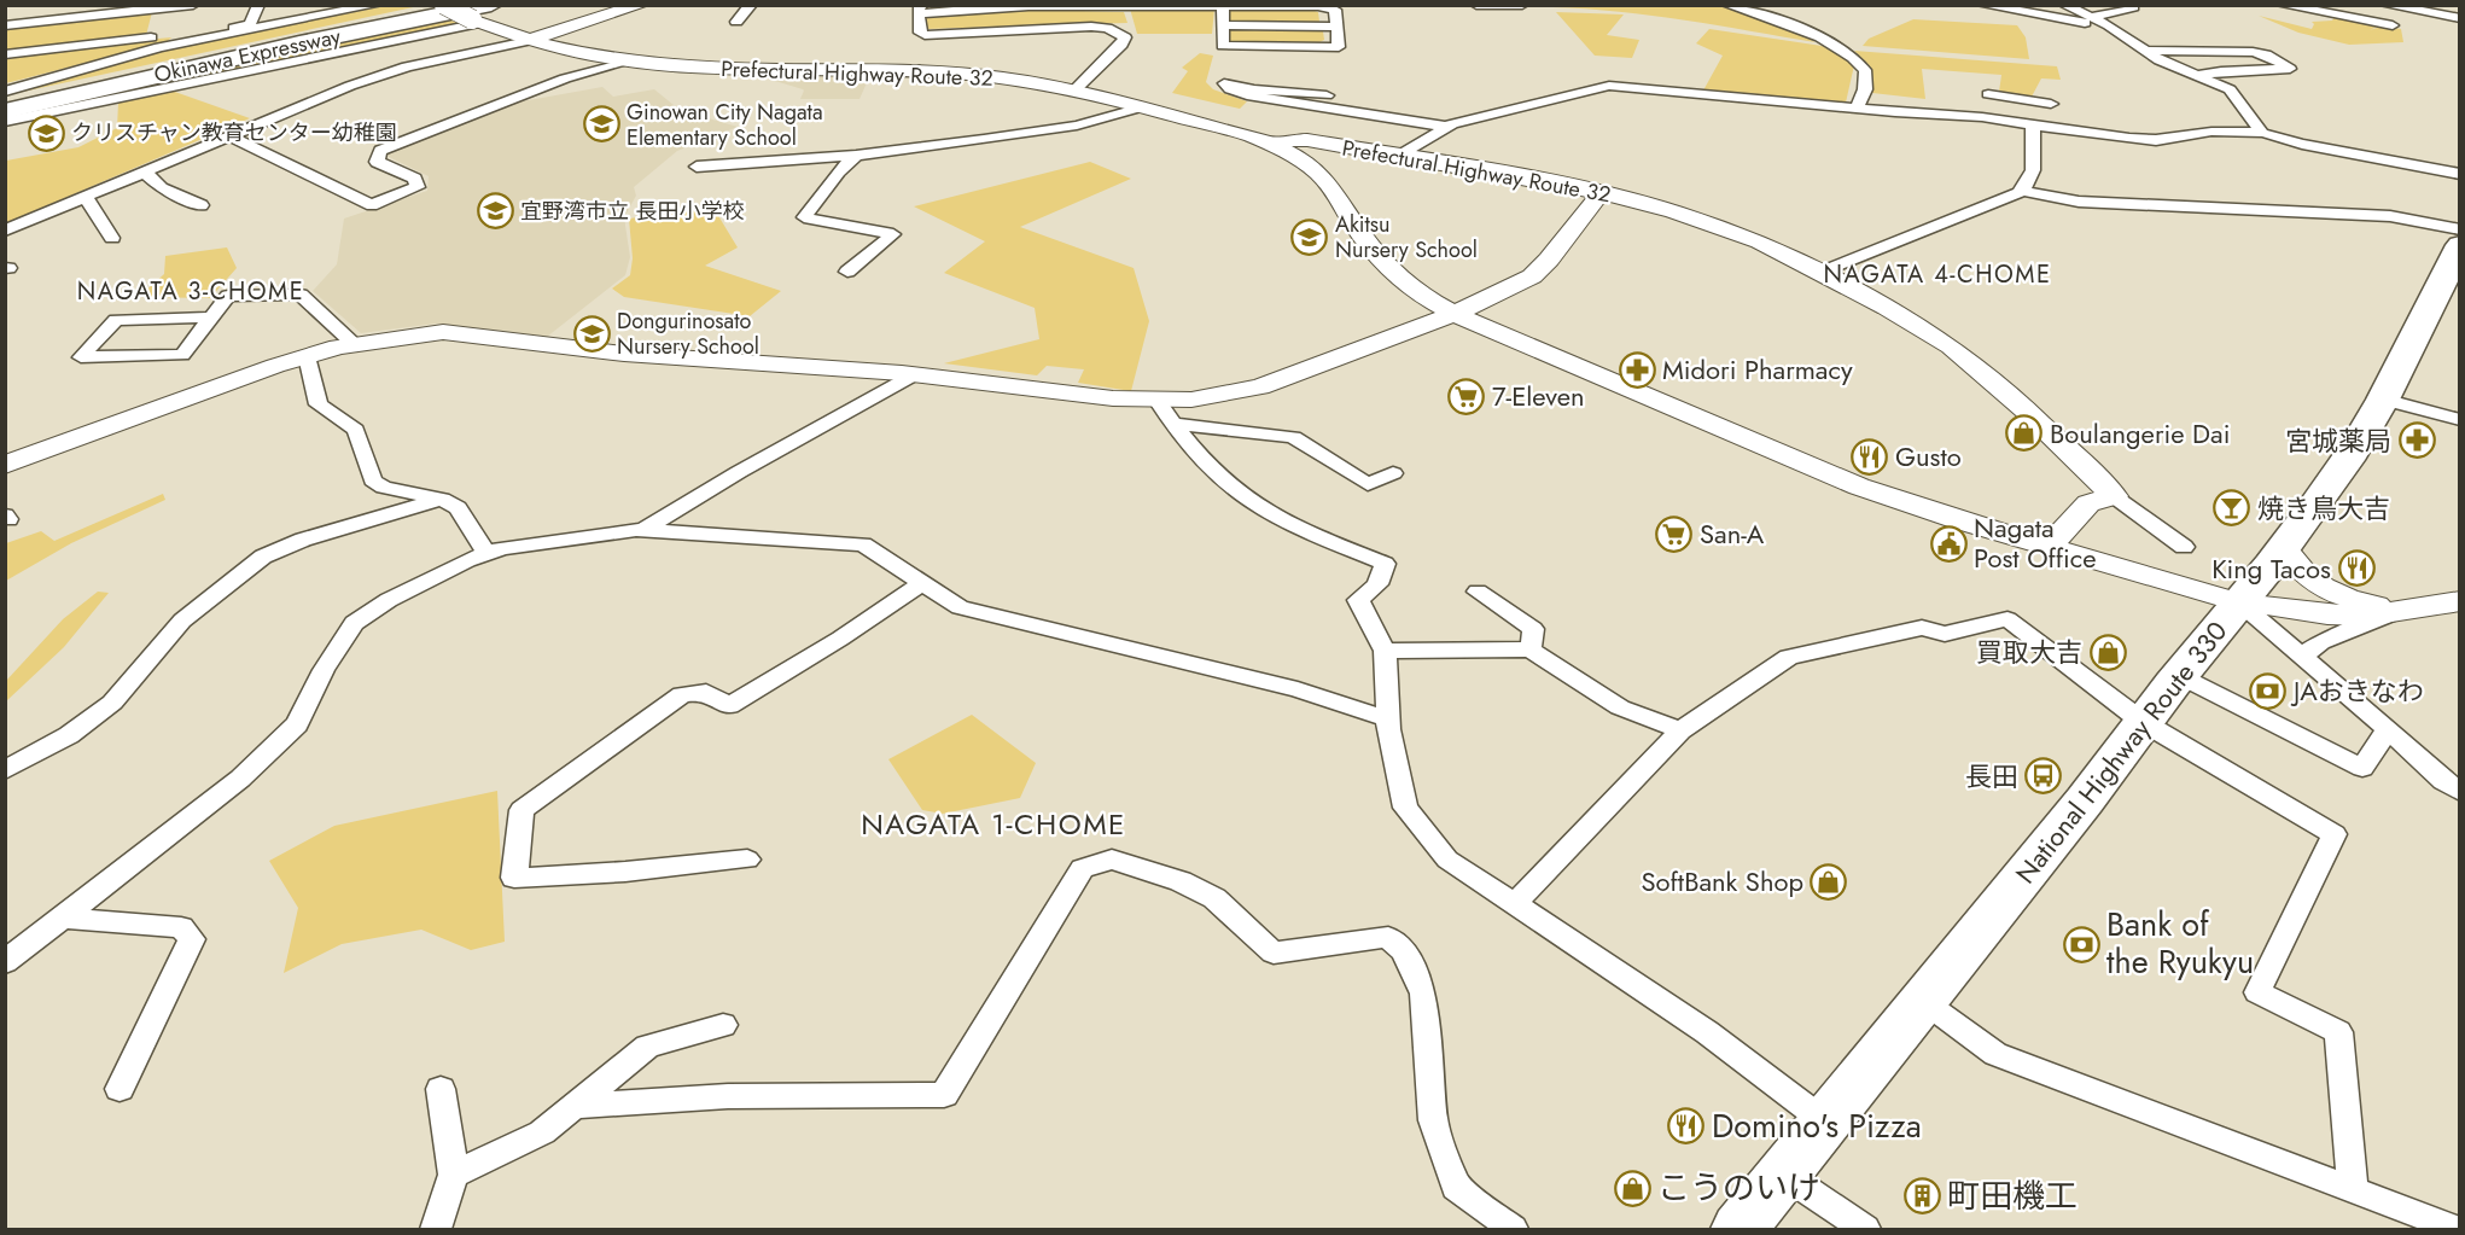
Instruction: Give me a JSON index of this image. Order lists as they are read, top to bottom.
{
  "streets": {
    "highway": ["Okinawa Expressway", "National Highway Route 330"],
    "main road": ["Prefectural Highway Route 32"]
  },
  "crossings": [
    ["Okinawa Expressway", "Prefectural Highway Route 32"],
    ["Prefectural Highway Route 32", "National Highway Route 330"]
  ],
  "districts": ["NAGATA 4-CHOME", "NAGATA 3-CHOME", "NAGATA 1-CHOME"],
  "places": {
    "school or university": [
      "Ginowan City Nagata Elementary School",
      "クリスチャン教育センター幼稚園",
      "宜野湾市立 長田小学校",
      "Akitsu Nursery School",
      "Dongurinosato Nursery School"
    ],
    "pharmacy": ["Midori Pharmacy", "宮城薬局"],
    "supermarket": ["7-Eleven", "San-A"],
    "shop": [
      "Boulangerie Dai",
      "買取大吉",
      "SoftBank Shop",
      "こうのいけ"
    ],
    "restaurant": ["Gusto", "King Tacos", "Domino's Pizza"],
    "bar": ["焼き鳥大吉"],
    "public building": ["Nagata Post Office"],
    "bank": ["JAおきなわ", "Bank of the Ryukyu"],
    "bus stop": ["長田"],
    "building": ["町田機工"]
  }
}
